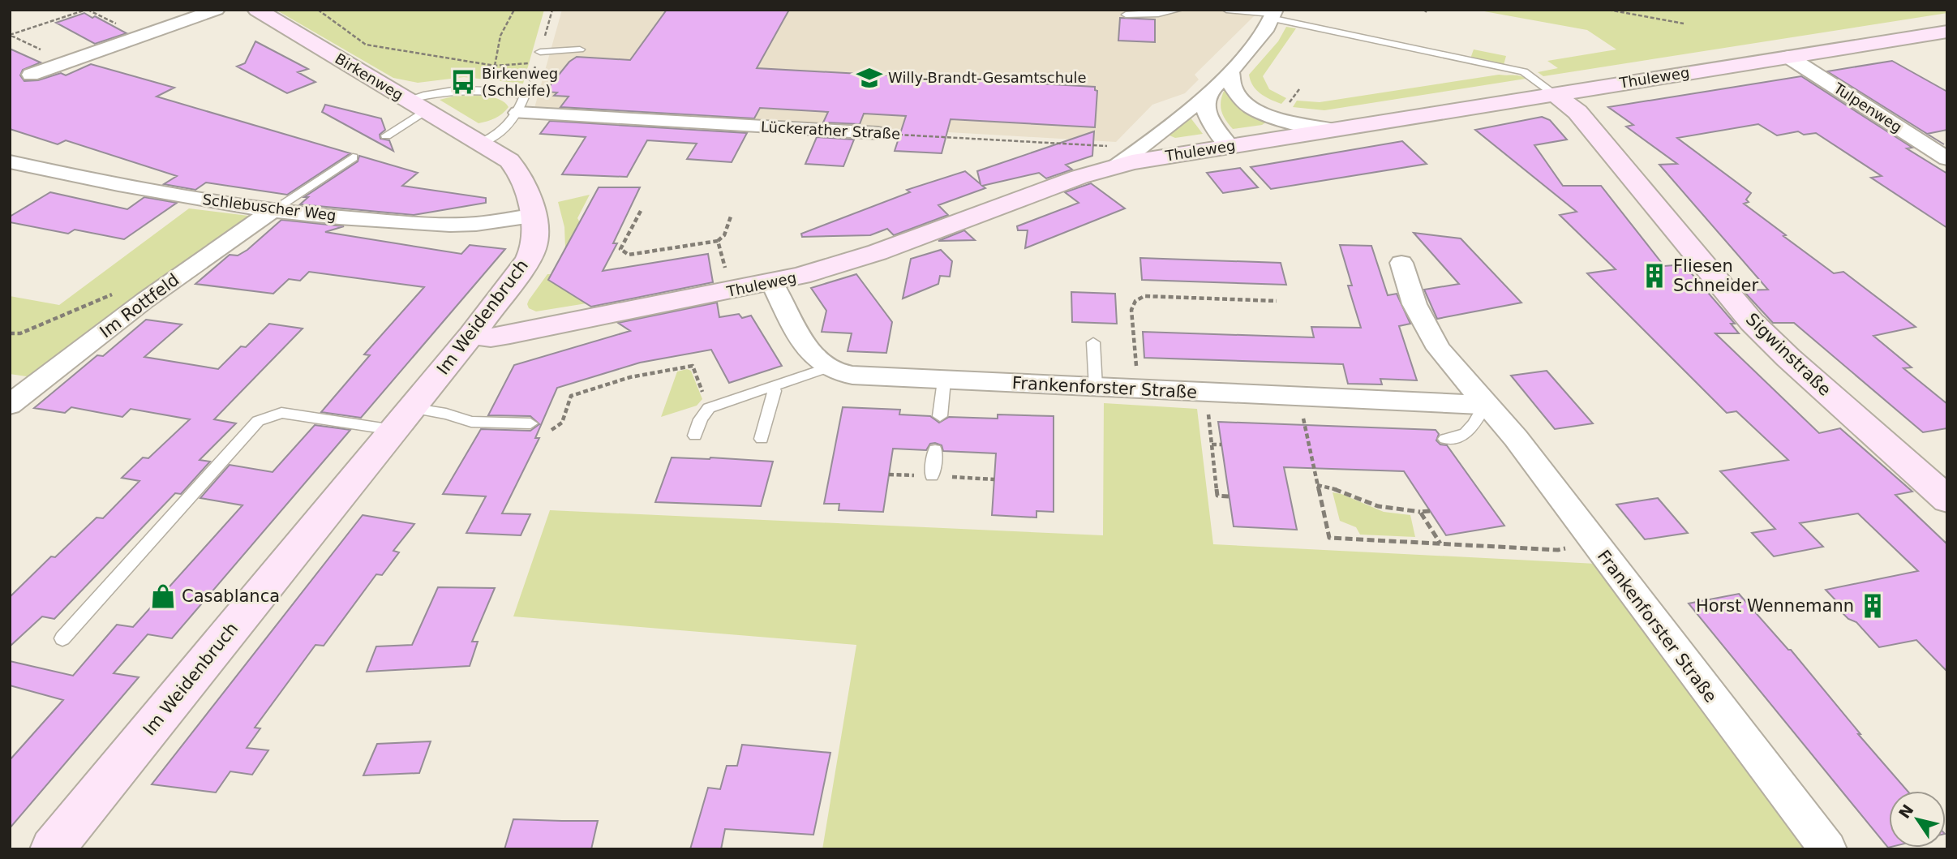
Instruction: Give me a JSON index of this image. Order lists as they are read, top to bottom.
{
  "streets": {
    "street": [
      "Birkenweg",
      "Thuleweg",
      "Tulpenweg",
      "Lückerather Straße",
      "Schlebuscher Weg",
      "Im Rottfeld",
      "Im Weidenbruch",
      "Sigwinstraße",
      "Frankenforster Straße"
    ]
  },
  "crossings": [
    ["Birkenweg", "Im Weidenbruch"],
    ["Thuleweg", "Tulpenweg"],
    ["Thuleweg", "Im Weidenbruch"],
    ["Thuleweg", "Sigwinstraße"],
    ["Thuleweg", "Frankenforster Straße"],
    ["Schlebuscher Weg", "Im Rottfeld"],
    ["Schlebuscher Weg", "Im Weidenbruch"]
  ],
  "places": {
    "school or university": ["Willy-Brandt-Gesamtschule"],
    "bus stop": ["Birkenweg (Schleife)"],
    "building": ["Fliesen Schneider", "Horst Wennemann"],
    "shop": ["Casablanca"]
  },
  "north": "top left"
}
